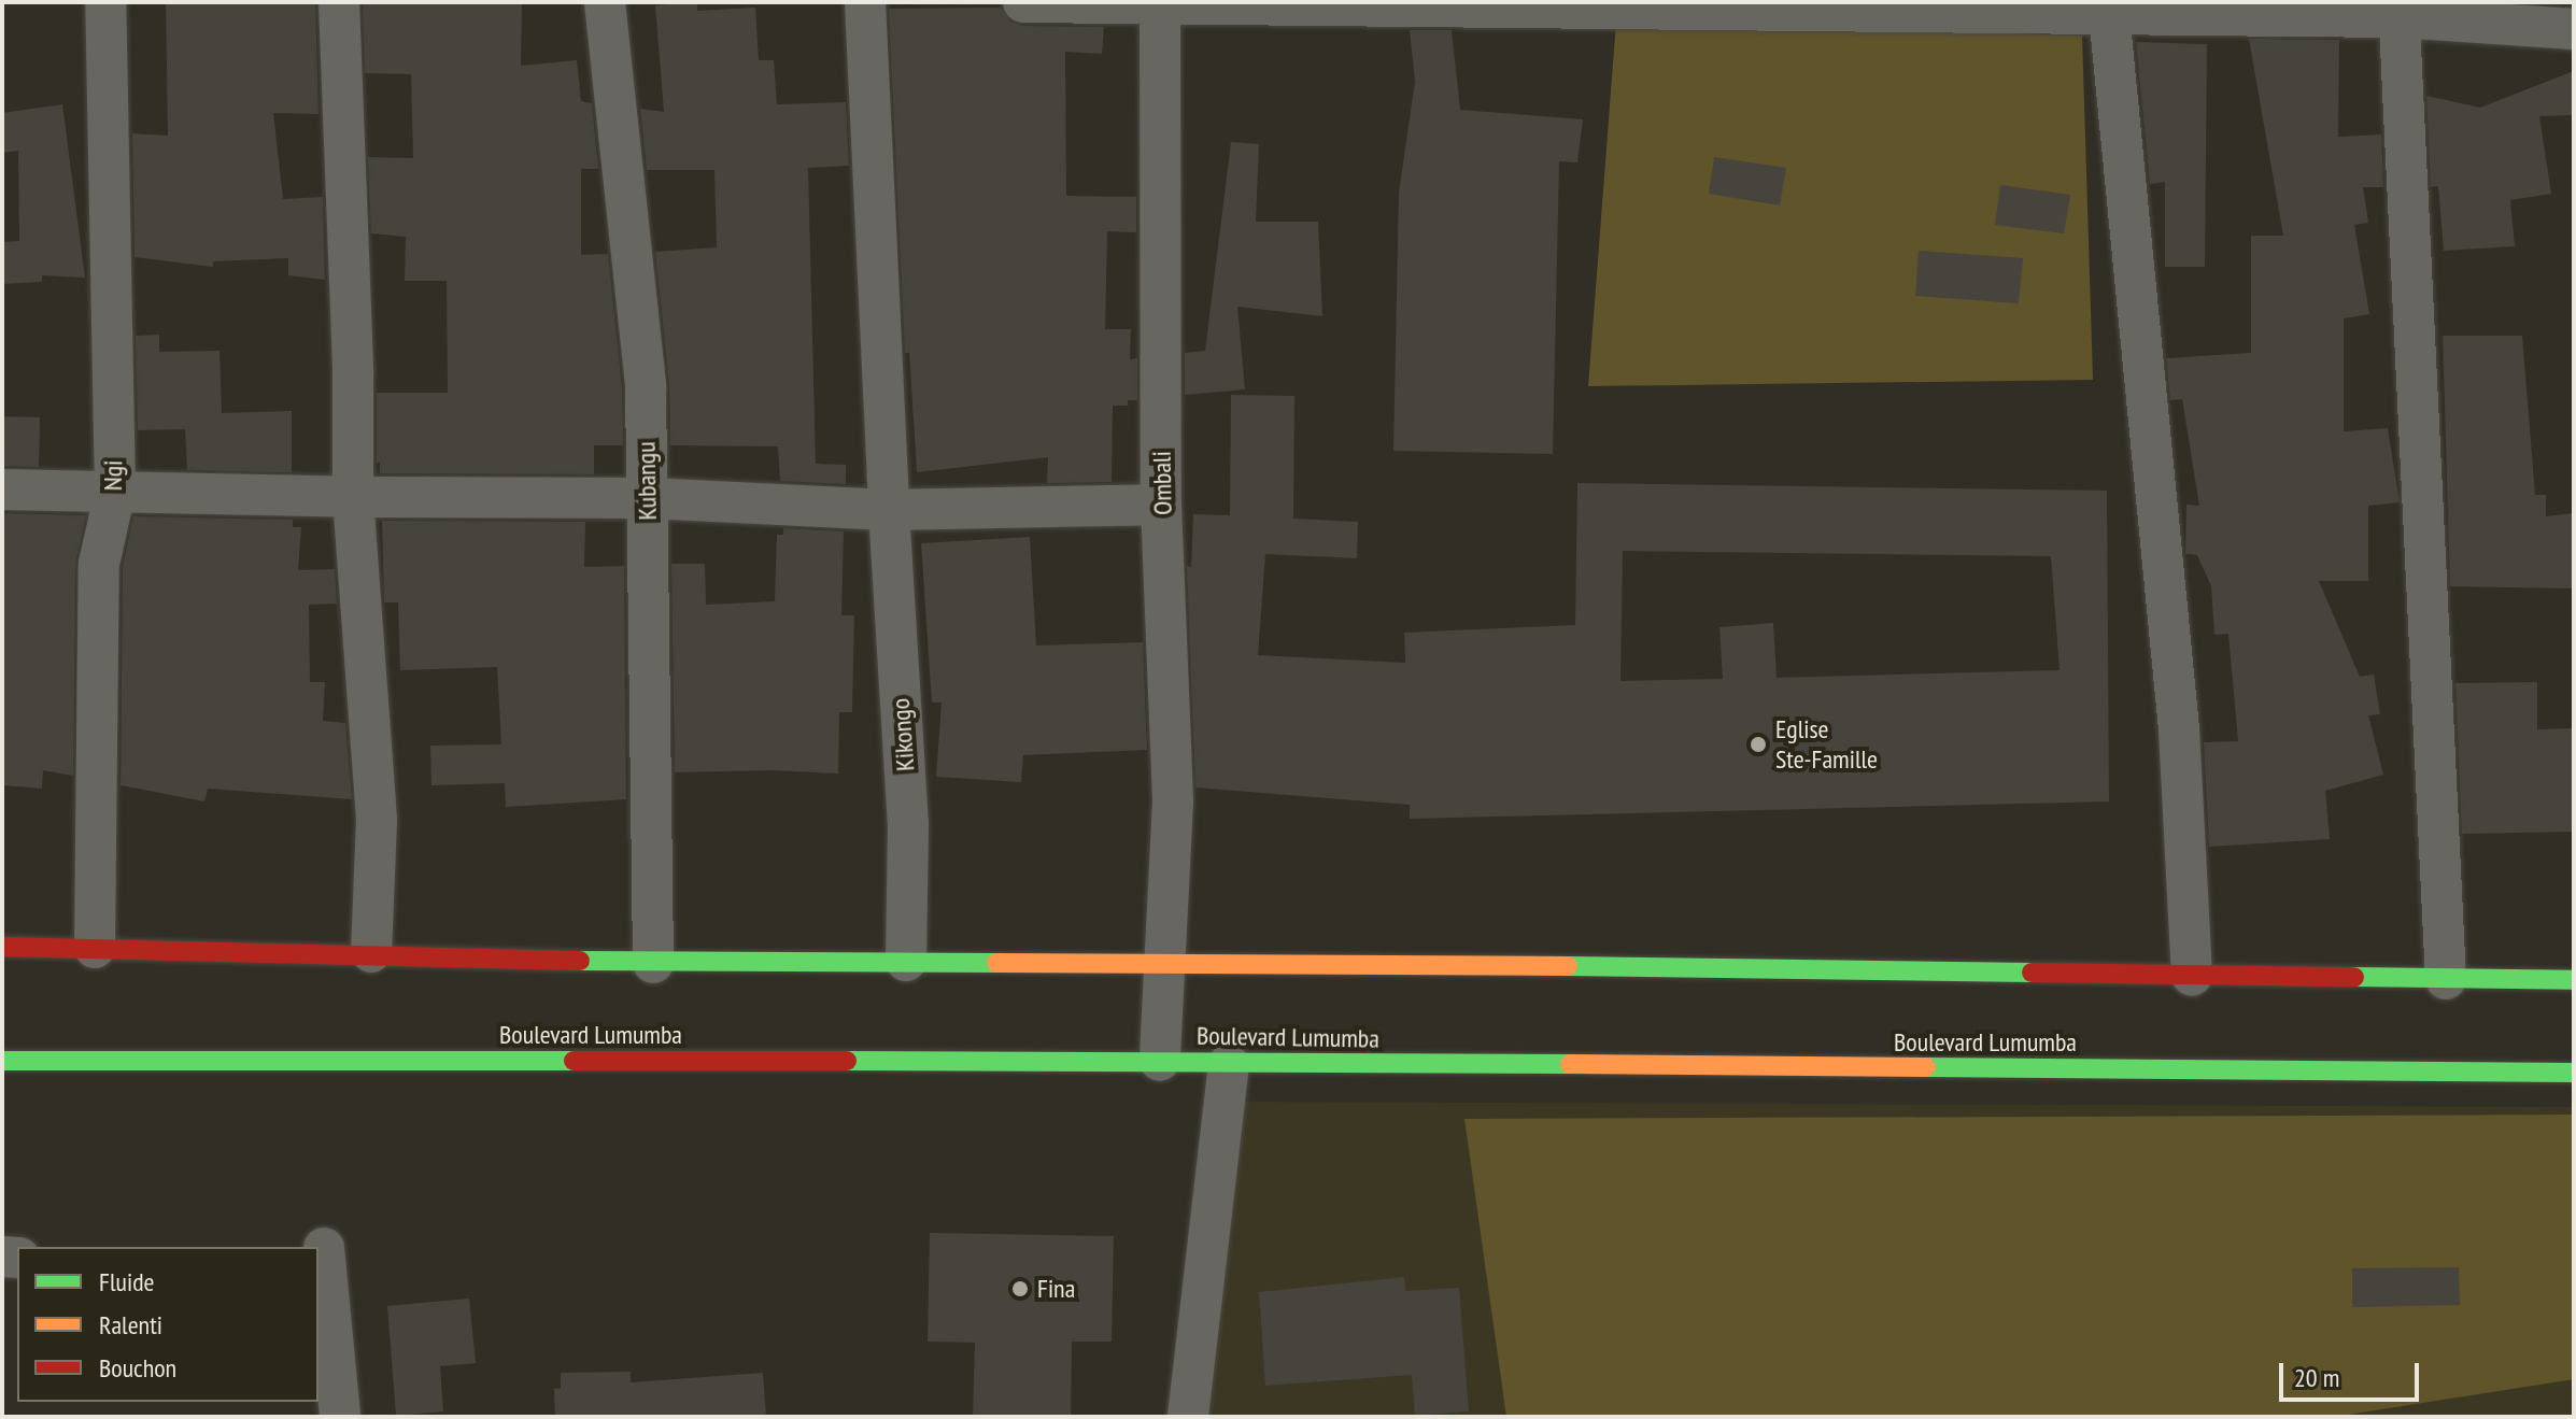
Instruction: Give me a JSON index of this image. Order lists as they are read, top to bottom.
{
  "streets": {
    "highway": ["Boulevard Lumumba"],
    "street": [
      "Ngi",
      "Kubangu",
      "Ombali",
      "Kikongo"
    ]
  },
  "crossings": [
    ["Ombali", "Boulevard Lumumba"]
  ],
  "places": ["Eglise Ste-Famille", "Fina"],
  "legend": ["Fluide", "Ralenti", "Bouchon"],
  "scale_bar": "20 m"
}
